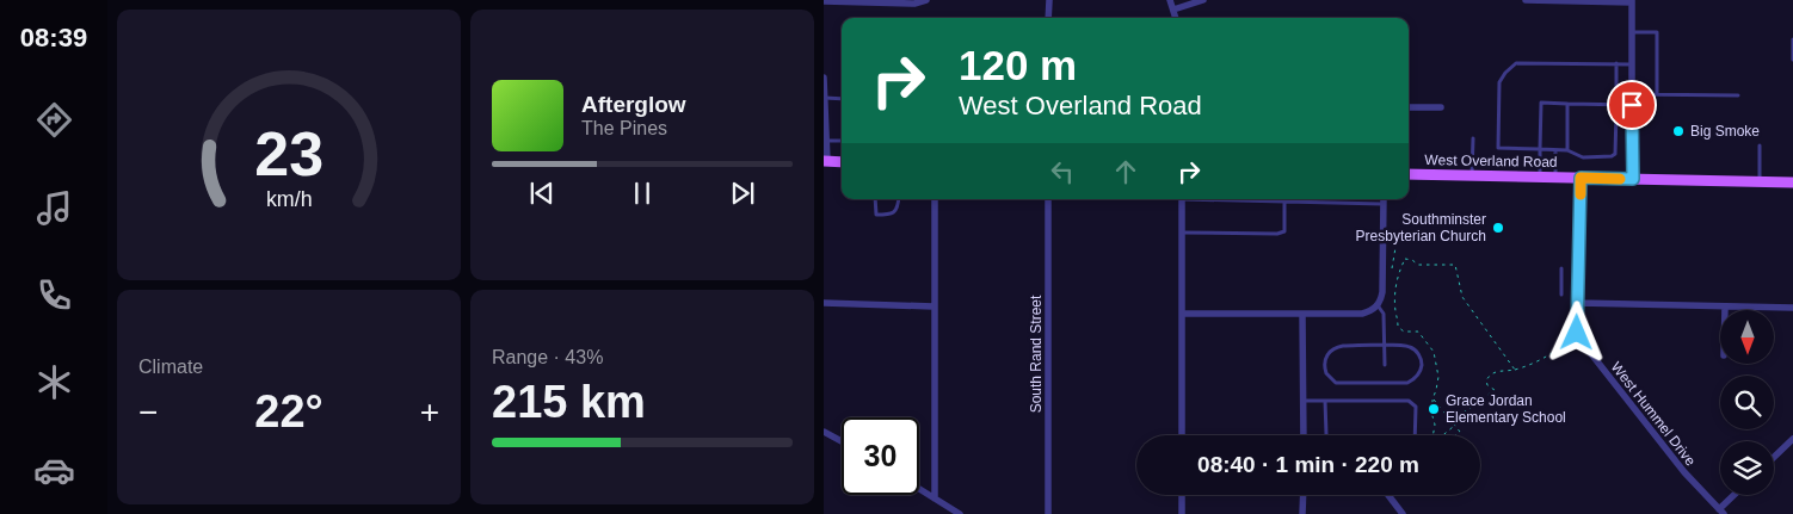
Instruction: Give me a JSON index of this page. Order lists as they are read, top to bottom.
{
  "streets": {
    "main road": ["West Overland Road"],
    "street": ["South Rand Street", "West Hummel Drive"]
  },
  "crossings": [
    ["West Overland Road", "West Hummel Drive"]
  ],
  "places": ["Big Smoke", "Southminster Presbyterian Church", "Grace Jordan Elementary School"],
  "north": "bottom",
  "page": {
    "tabs": "08:39",
    "turn": ["120 m", "West Overland Road"],
    "song": ["Afterglow", "The Pines"],
    "tile": [
      "Climate",
      ["Range · 43%", "215 km"]
    ],
    "heat": ["−", "22°", "+"],
    "limit": "30",
    "trip": "08:40 · 1 min · 220 m",
    "gauge": ["23", "km/h"]
  }
}
